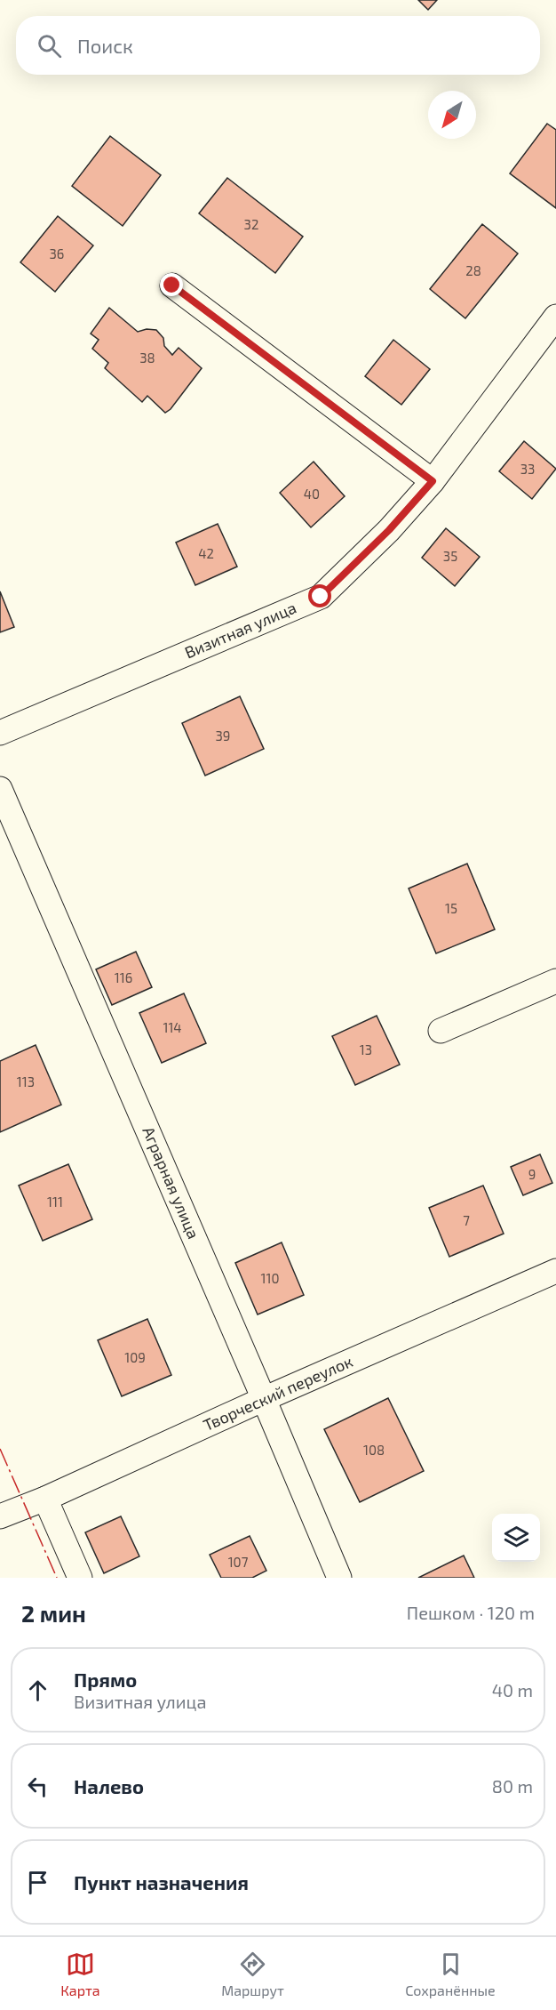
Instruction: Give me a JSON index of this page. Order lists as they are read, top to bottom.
{
  "streets": {
    "street": ["Визитная улица", "Аграрная улица", "Творческий переулок"]
  },
  "crossings": [
    ["Аграрная улица", "Творческий переулок"]
  ],
  "house_numbers": [
    "32",
    "36",
    "28",
    "38",
    "33",
    "40",
    "42",
    "35",
    "39",
    "15",
    "116",
    "114",
    "13",
    "113",
    "9",
    "111",
    "7",
    "110",
    "109",
    "108",
    "107"
  ],
  "north": "bottom left",
  "page": {
    "search": "Поиск",
    "heading": ["2 мин", "Пешком · 120 m"],
    "list": [
      ["Прямо", "Визитная улица", "40 m"],
      ["Налево", "80 m"],
      "Пункт назначения"
    ],
    "nav": ["Карта", "Маршрут", "Сохранённые"]
  }
}
